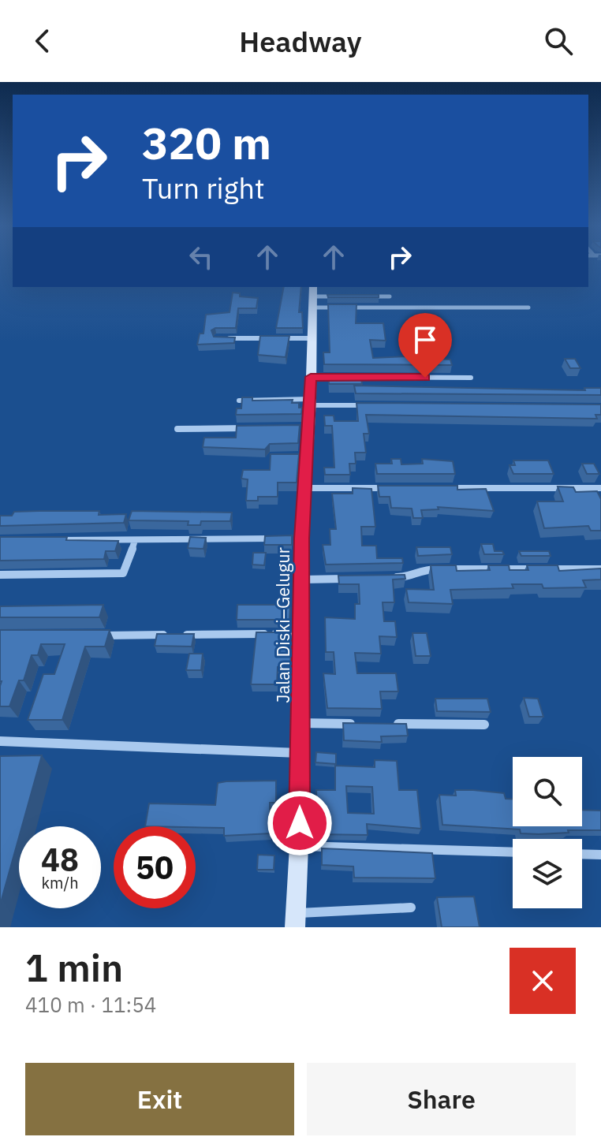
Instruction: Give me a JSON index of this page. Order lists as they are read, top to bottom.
{
  "streets": {
    "main road": ["Jalan Diski–Gelugur"]
  },
  "page": {
    "header": "Headway",
    "turn": ["320 m", "Turn right"],
    "speed": "48 km/h",
    "limit": "50",
    "heading": ["1 min", "410 m · 11:54"],
    "buttons": ["Exit", "Share"]
  }
}
